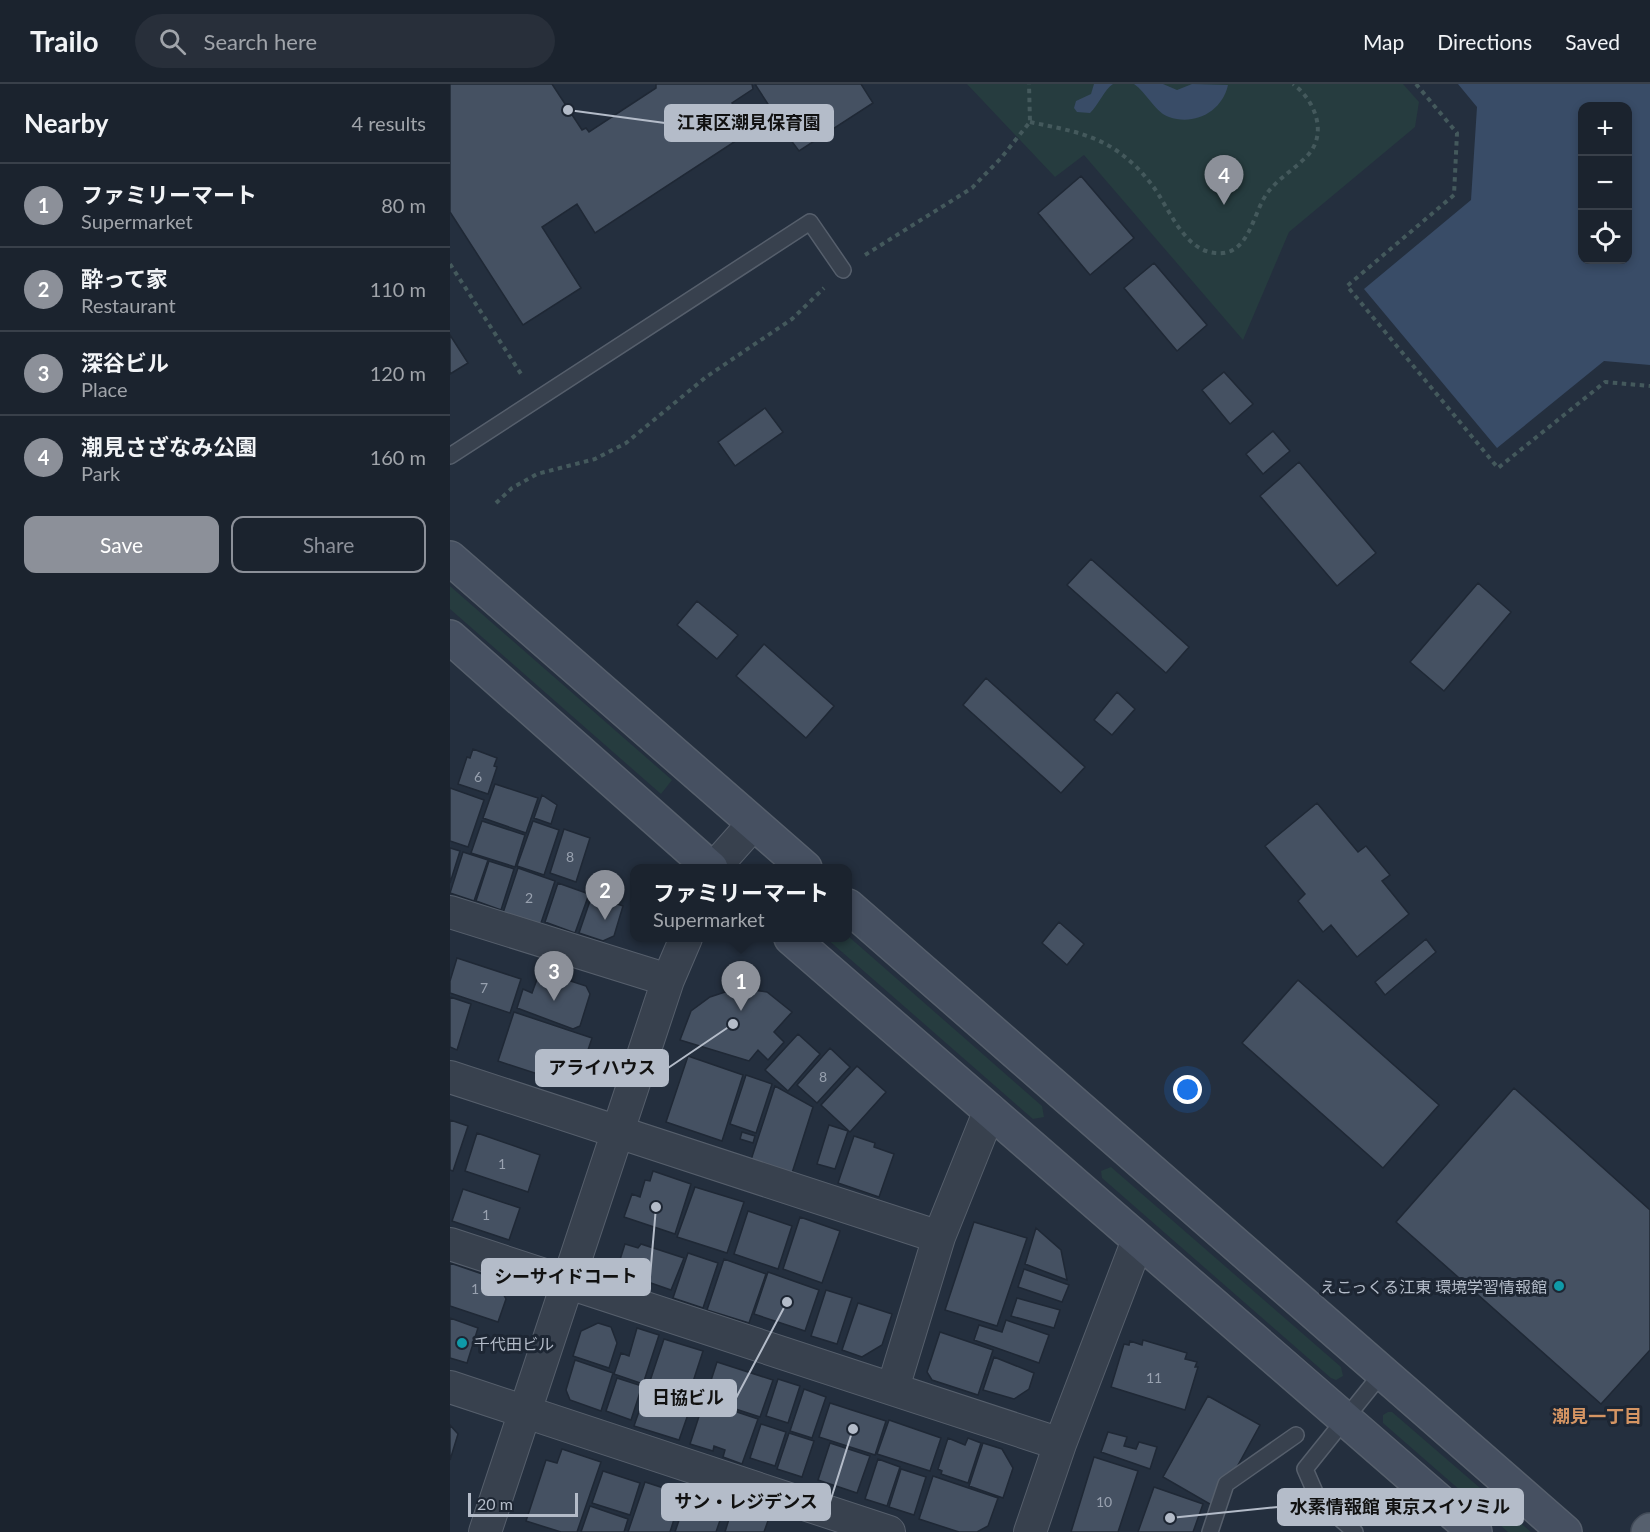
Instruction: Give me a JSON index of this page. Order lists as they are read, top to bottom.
{
  "districts": ["潮見一丁目"],
  "places": [
    "江東区潮見保育園",
    "アライハウス",
    "シーサイドコート",
    "えこっくる江東 環境学習情報館",
    "日協ビル",
    "千代田ビル",
    "サン・レジデンス",
    "水素情報館 東京スイソミル"
  ],
  "house_numbers": [
    "6",
    "8",
    "2",
    "7",
    "8",
    "1",
    "1",
    "1",
    "11",
    "10"
  ],
  "scale_bar": "20 m",
  "page": {
    "header": "Trailo",
    "search": "Search here",
    "nav": ["Map", "Directions", "Saved"],
    "heading": ["Nearby", "4 results"],
    "map_buttons": ["+", "−"],
    "pins": [
      "4",
      "2",
      "3",
      "1"
    ],
    "list": [
      {
        "mark": "1",
        "name": "ファミリーマート",
        "note": "Supermarket",
        "value": "80 m"
      },
      {
        "mark": "2",
        "name": "酔って家",
        "note": "Restaurant",
        "value": "110 m"
      },
      {
        "mark": "3",
        "name": "深谷ビル",
        "note": "Place",
        "value": "120 m"
      },
      {
        "mark": "4",
        "name": "潮見さざなみ公園",
        "note": "Park",
        "value": "160 m"
      }
    ],
    "buttons": ["Save", "Share"],
    "popup": ["ファミリーマート", "Supermarket"],
    "scale": "20 m"
  }
}
